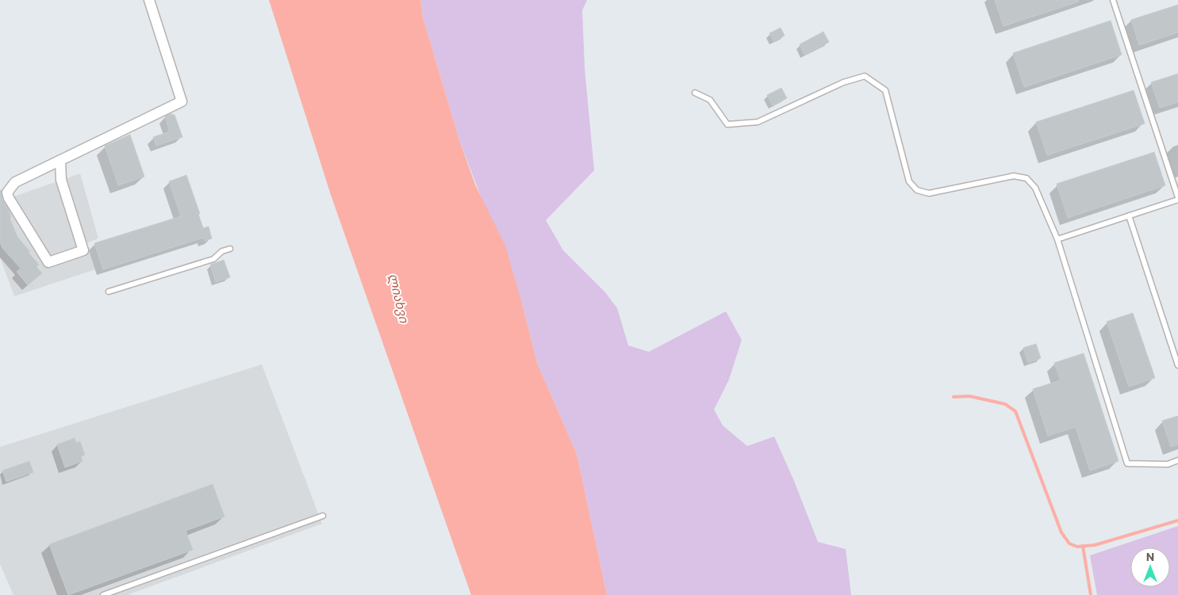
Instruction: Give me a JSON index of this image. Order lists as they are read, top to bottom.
{
  "water": ["ლიახვი"],
  "north": "top"
}
